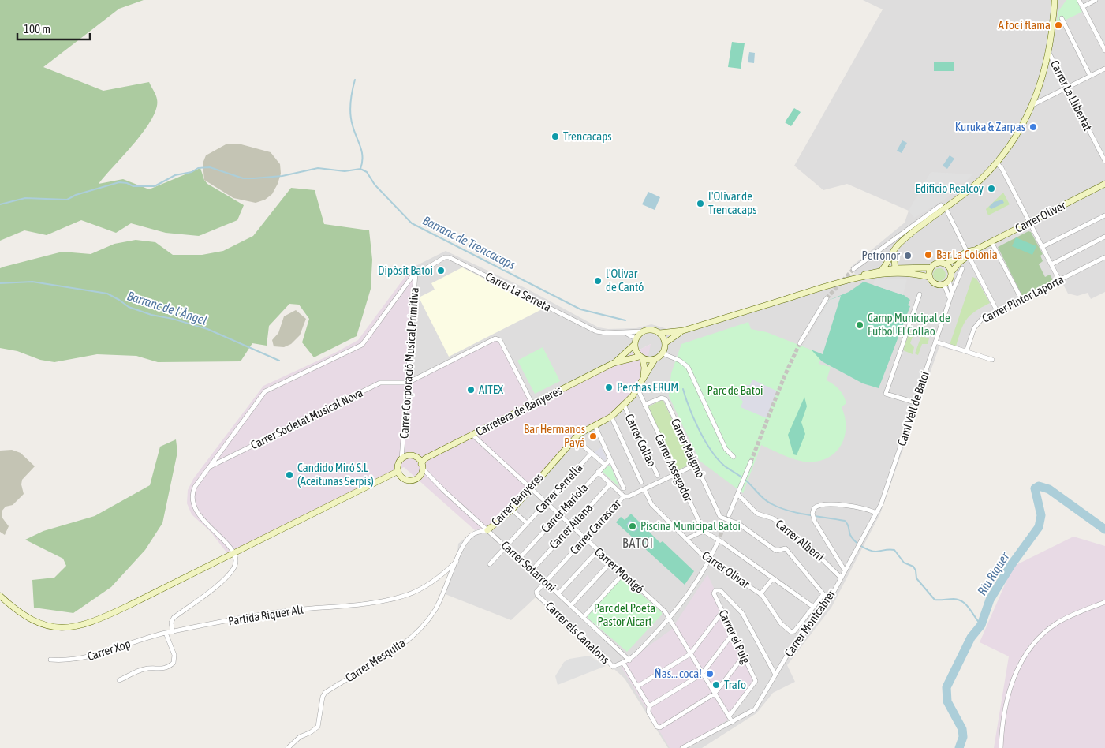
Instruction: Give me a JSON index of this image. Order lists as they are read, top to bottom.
{
  "streets": {
    "main road": ["Carrer Oliver", "Carretera de Banyeres", "Carrer Banyeres"],
    "street": [
      "Carrer La Llibertat",
      "Carrer La Serreta",
      "Carrer Pintor Laporta",
      "Carrer Corporació Musical Primitiva",
      "Camí Vell de Batoi",
      "Carrer Societat Musical Nova",
      "Carrer Collao",
      "Carrer Maigmó",
      "Carrer Assegador",
      "Carrer Serrella",
      "Carrer Mariola",
      "Carrer Aitana",
      "Carrer Carrascar",
      "Carrer Alberri",
      "Carrer Sotarroni",
      "Carrer Olivar",
      "Carrer Montgó",
      "Partida Riquer Alt",
      "Carrer Montcabrer",
      "Carrer els Canalons",
      "Carrer el Puig",
      "Carrer Xop",
      "Carrer Mesquita"
    ]
  },
  "crossings": [
    ["Carrer Oliver", "Camí Vell de Batoi"],
    ["Carrer La Serreta", "Carrer Corporació Musical Primitiva"],
    ["Carrer La Serreta", "Carretera de Banyeres"],
    ["Carrer La Serreta", "Carrer Banyeres"],
    ["Carrer Corporació Musical Primitiva", "Carretera de Banyeres"],
    ["Carrer Corporació Musical Primitiva", "Carrer Societat Musical Nova"],
    ["Carrer Corporació Musical Primitiva", "Carrer Sotarroni"],
    ["Camí Vell de Batoi", "Carrer Montcabrer"],
    ["Carretera de Banyeres", "Carrer Banyeres"],
    ["Carretera de Banyeres", "Carrer Sotarroni"],
    ["Carretera de Banyeres", "Carrer Montgó"],
    ["Carrer Collao", "Carrer Banyeres"],
    ["Carrer Maigmó", "Carrer Assegador"],
    ["Carrer Maigmó", "Carrer Carrascar"],
    ["Carrer Maigmó", "Carrer Montcabrer"],
    ["Carrer Assegador", "Carrer Banyeres"],
    ["Carrer Assegador", "Carrer Carrascar"],
    ["Carrer Serrella", "Carrer Banyeres"],
    ["Carrer Serrella", "Carrer Mariola"],
    ["Carrer Serrella", "Carrer Sotarroni"],
    ["Carrer Serrella", "Carrer Montgó"],
    ["Carrer Banyeres", "Carrer Sotarroni"],
    ["Carrer Banyeres", "Carrer Montgó"],
    ["Carrer Banyeres", "Partida Riquer Alt"],
    ["Carrer Banyeres", "Carrer Mesquita"],
    ["Carrer Mariola", "Carrer Sotarroni"],
    ["Carrer Mariola", "Carrer Montgó"],
    ["Carrer Aitana", "Carrer Sotarroni"],
    ["Carrer Aitana", "Carrer Montgó"],
    ["Carrer Carrascar", "Carrer Sotarroni"],
    ["Carrer Carrascar", "Carrer Olivar"],
    ["Carrer Carrascar", "Carrer Montgó"],
    ["Carrer Carrascar", "Carrer els Canalons"],
    ["Carrer Alberri", "Carrer Montcabrer"],
    ["Carrer Sotarroni", "Carrer els Canalons"],
    ["Carrer Olivar", "Carrer Montcabrer"],
    ["Carrer Montgó", "Carrer Montcabrer"],
    ["Carrer Montgó", "Carrer el Puig"],
    ["Partida Riquer Alt", "Carrer Xop"],
    ["Carrer Montcabrer", "Carrer el Puig"]
  ],
  "districts": ["BATOI"],
  "water": ["Barranc de Trencacaps", "Barranc de l'Àngel", "Riu Riquer"],
  "parks": ["Parc de Batoi", "Parc del Poeta Pastor Aicart"],
  "places": [
    "A foc i flama",
    "Kuruka & Zarpas",
    "Trencacaps",
    "Edificio Realcoy",
    "l'Olivar de Trencacaps",
    "Bar La Colonia",
    "Petronor",
    "Dipòsit Batoi",
    "l'Olivar de Cantó",
    "Camp Municipal de Futbol El Collao",
    "Perchas ERUM",
    "AITEX",
    "Bar Hermanos Payá",
    "Candido Miró S.L (Aceitunas Serpis)",
    "Piscina Municipal Batoi",
    "Ñas... coca!",
    "Trafo"
  ],
  "scale_bar": "100 m"
}
